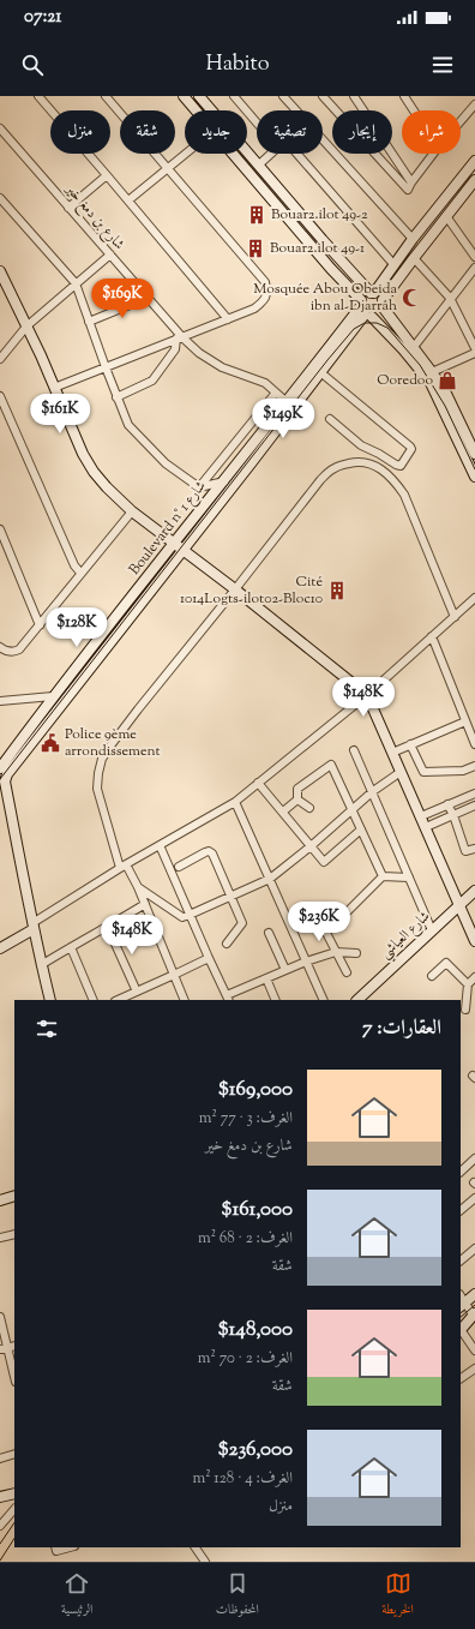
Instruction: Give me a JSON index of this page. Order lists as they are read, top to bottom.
{
  "streets": {
    "main road": ["Boulevard n° شارع 1", "شارع العياشي"],
    "street": ["شارع بن دمغ خير"]
  },
  "crossings": [
    ["شارع بن دمغ خير", "Boulevard n° شارع 1"]
  ],
  "places": {
    "building": ["Bouar2.ilot 49-2", "Bouar2.ilot 49-1", "Cité 1014Logts-ilot02-Bloc10"],
    "mosque": ["Mosquée Abou Obeida ibn al-Djarrâh"],
    "shop": ["Ooredoo"],
    "public building": ["Police 9ème arrondissement"]
  },
  "page": {
    "status": "07:21",
    "header": "Habito",
    "chip": [
      "شراء",
      "إيجار",
      "تصفية",
      "جديد",
      "شقة",
      "منزل"
    ],
    "price": [
      "$169K",
      "$161K",
      "$149K",
      "$128K",
      "$148K",
      "$236K",
      "$148K"
    ],
    "heading": "العقارات: 7",
    "list": [
      {
        "name": "$169,000",
        "note": "الغرف: 3 · 77 m² · شارع بن دمغ خير"
      },
      {
        "name": "$161,000",
        "note": "الغرف: 2 · 68 m² · شقة"
      },
      {
        "name": "$148,000",
        "note": "الغرف: 2 · 70 m² · شقة"
      },
      {
        "name": "$236,000",
        "note": "الغرف: 4 · 128 m² · منزل"
      }
    ],
    "tabs": ["الخريطة", "المحفوظات", "الرئيسية"]
  }
}
